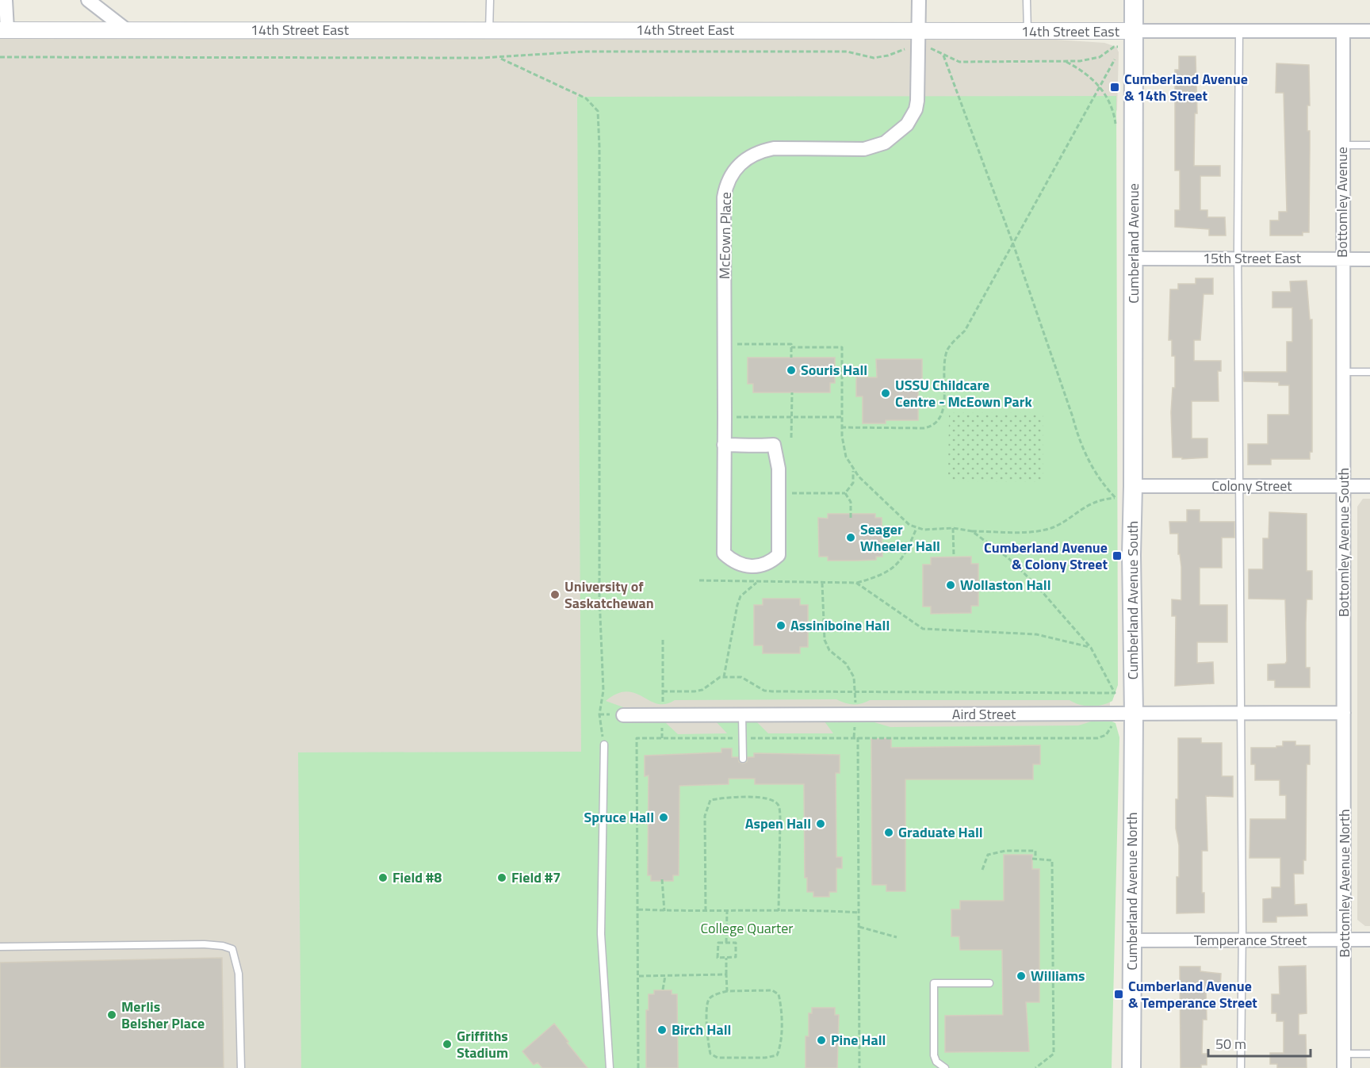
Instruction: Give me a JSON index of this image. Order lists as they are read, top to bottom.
{
  "streets": {
    "main road": ["Cumberland Avenue", "Cumberland Avenue South", "Cumberland Avenue North"],
    "street": [
      "14th Street East",
      "Bottomley Avenue",
      "McEown Place",
      "15th Street East",
      "Colony Street",
      "Bottomley Avenue South",
      "Aird Street",
      "Bottomley Avenue North",
      "Temperance Street"
    ]
  },
  "crossings": [
    ["14th Street East", "Bottomley Avenue"],
    ["14th Street East", "McEown Place"],
    ["14th Street East", "Cumberland Avenue"],
    ["Bottomley Avenue", "15th Street East"],
    ["Bottomley Avenue", "Bottomley Avenue South"],
    ["Cumberland Avenue", "15th Street East"],
    ["Cumberland Avenue", "Colony Street"],
    ["Cumberland Avenue", "Cumberland Avenue South"],
    ["Colony Street", "Bottomley Avenue South"],
    ["Colony Street", "Cumberland Avenue South"],
    ["Bottomley Avenue South", "Aird Street"],
    ["Bottomley Avenue South", "Bottomley Avenue North"],
    ["Cumberland Avenue South", "Aird Street"],
    ["Cumberland Avenue South", "Cumberland Avenue North"],
    ["Aird Street", "Bottomley Avenue North"],
    ["Aird Street", "Cumberland Avenue North"],
    ["Bottomley Avenue North", "Temperance Street"],
    ["Cumberland Avenue North", "Temperance Street"]
  ],
  "parks": ["College Quarter"],
  "places": {
    "transit": ["Cumberland Avenue & 14th Street", "Cumberland Avenue & Colony Street", "Cumberland Avenue & Temperance Street"],
    "other": [
      "Souris Hall",
      "USSU Childcare Centre - McEown Park",
      "Seager Wheeler Hall",
      "Wollaston Hall",
      "University of Saskatchewan",
      "Assiniboine Hall",
      "Spruce Hall",
      "Aspen Hall",
      "Graduate Hall",
      "Field #8",
      "Field #7",
      "Williams",
      "Merlis Belsher Place",
      "Birch Hall",
      "Pine Hall",
      "Griffiths Stadium"
    ]
  },
  "scale_bar": "50 m"
}
